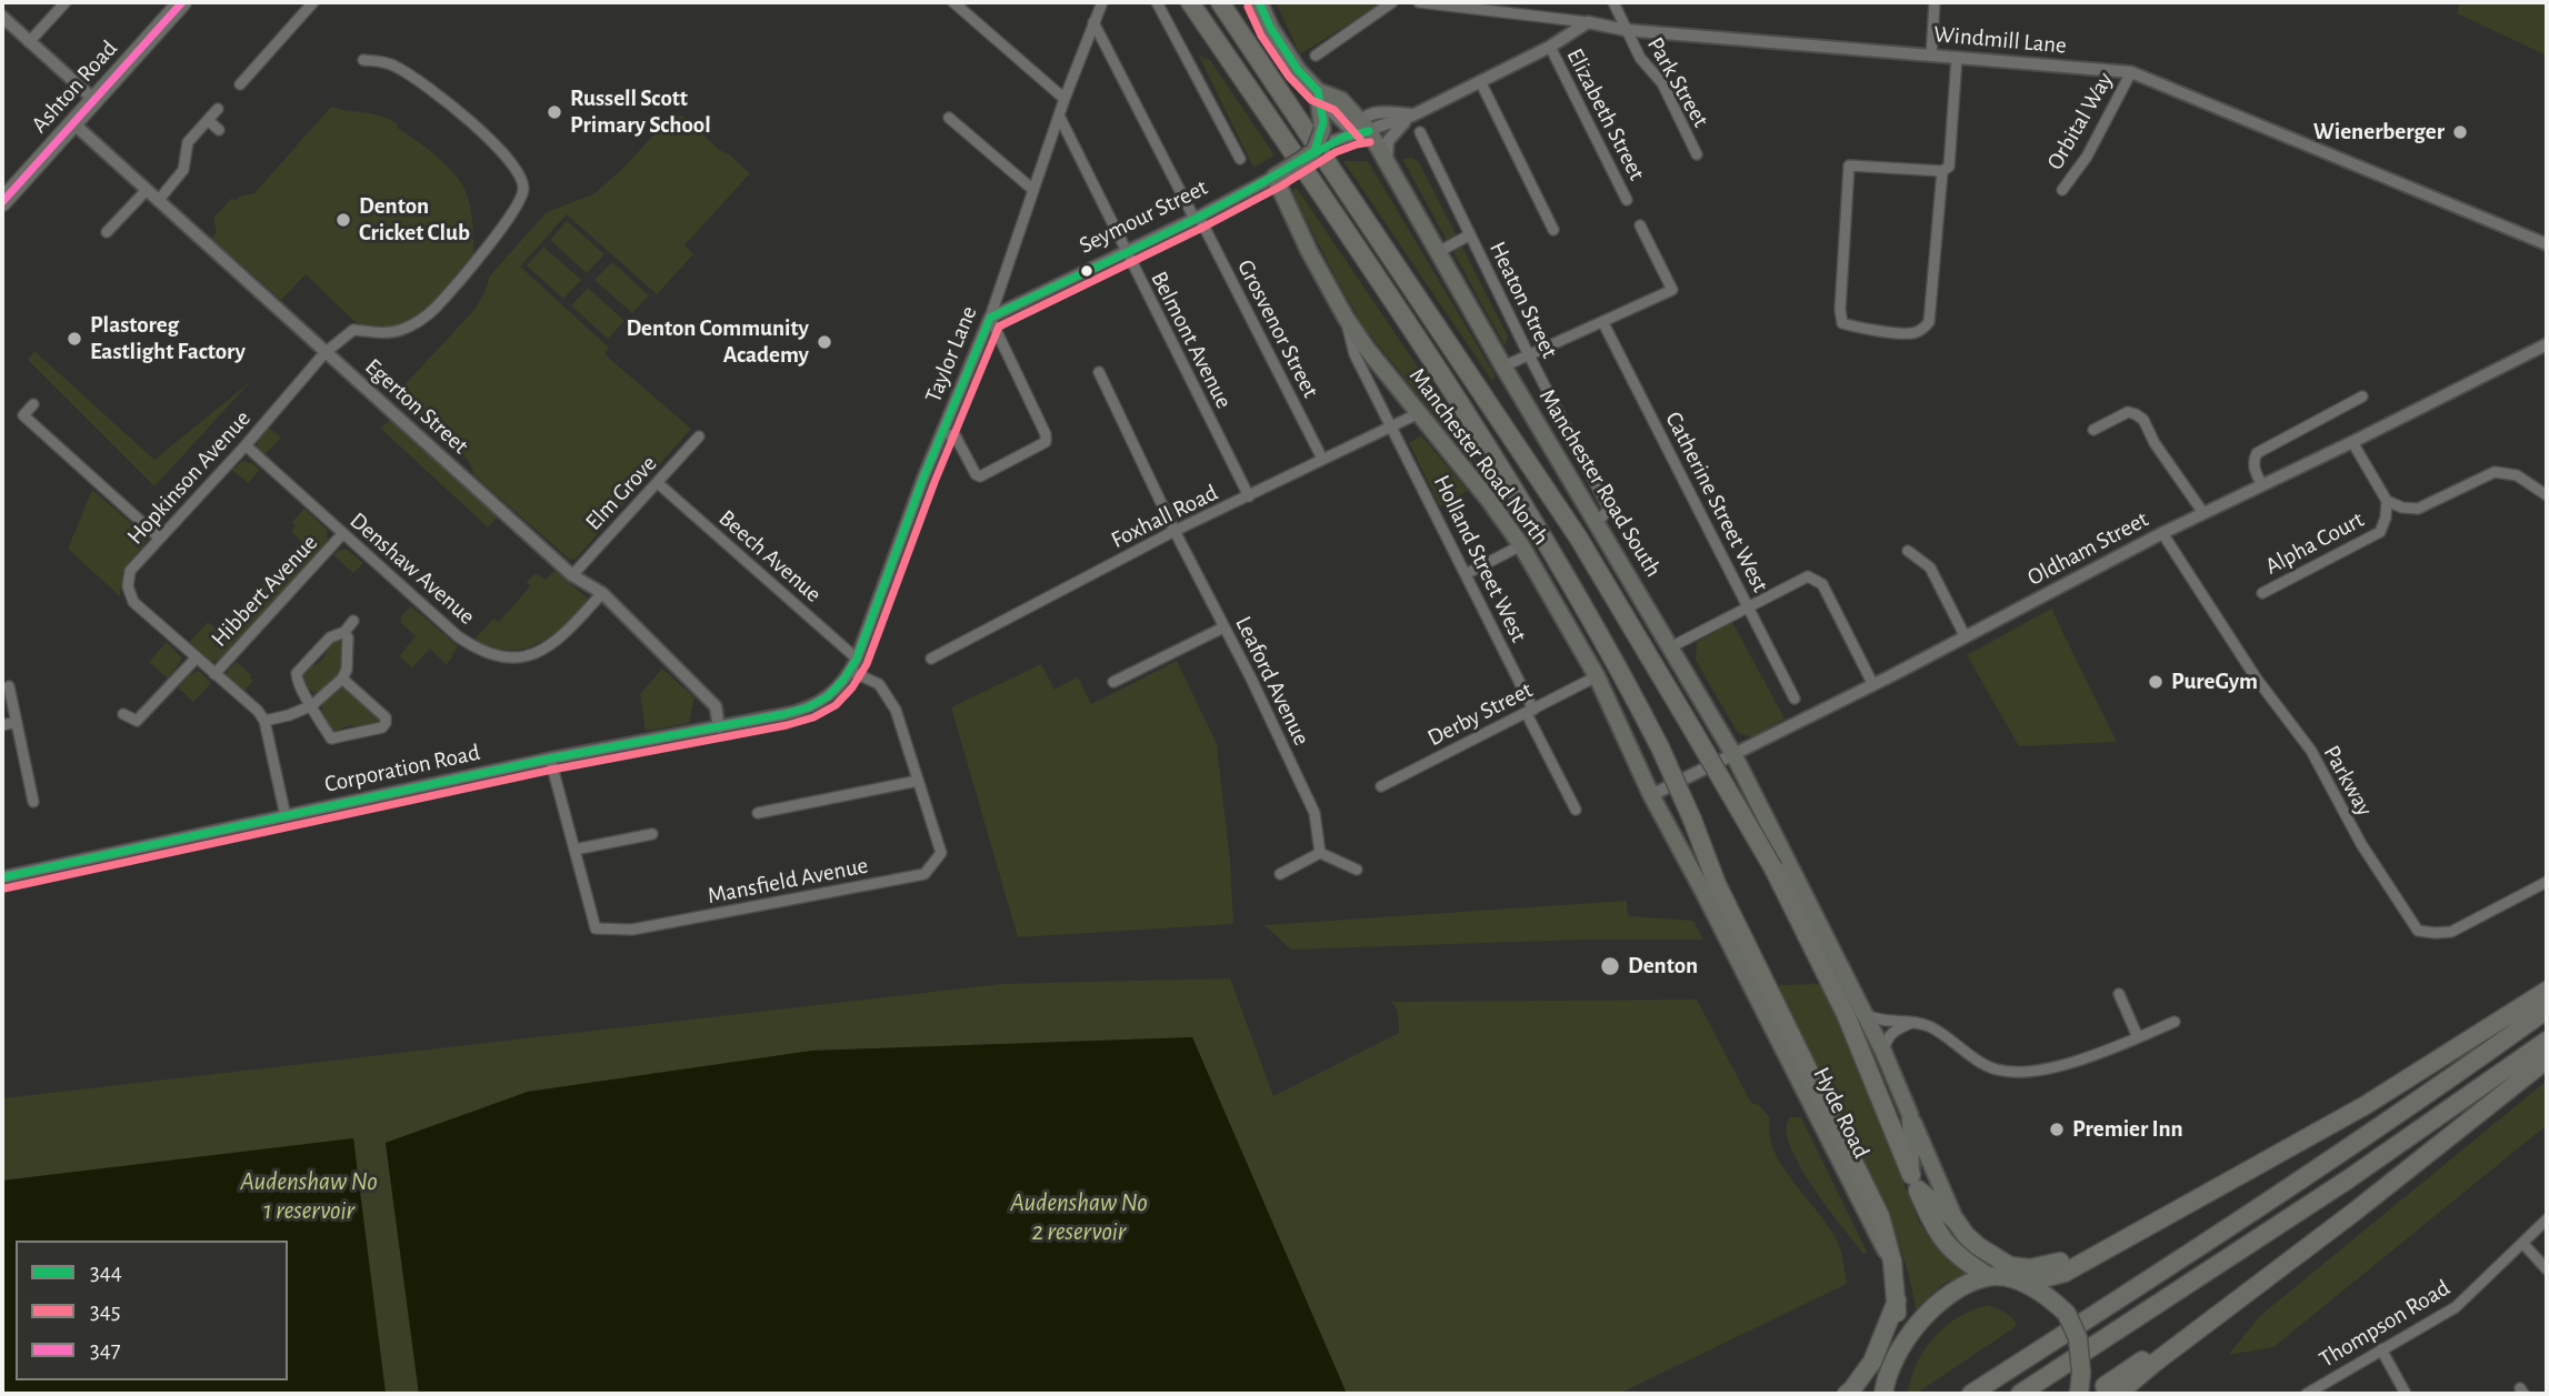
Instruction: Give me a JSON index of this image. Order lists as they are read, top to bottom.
{
  "streets": {
    "highway": ["Ashton Road"],
    "main road": ["Seymour Street", "Manchester Road North", "Manchester Road South"],
    "street": [
      "Windmill Lane",
      "Park Street",
      "Elizabeth Street",
      "Orbital Way",
      "Heaton Street",
      "Grosvenor Street",
      "Belmont Avenue",
      "Taylor Lane",
      "Egerton Street",
      "Hopkinson Avenue",
      "Elm Grove",
      "Catherine Street West",
      "Foxhall Road",
      "Alpha Court",
      "Oldham Street",
      "Beech Avenue",
      "Holland Street West",
      "Denshaw Avenue",
      "Hibbert Avenue",
      "Leaford Avenue",
      "Derby Street",
      "Corporation Road",
      "Parkway",
      "Mansfield Avenue",
      "Thompson Road"
    ]
  },
  "crossings": [
    ["Windmill Lane", "Park Street"],
    ["Windmill Lane", "Orbital Way"],
    ["Ashton Road", "Egerton Street"],
    ["Seymour Street", "Grosvenor Street"],
    ["Seymour Street", "Belmont Avenue"],
    ["Seymour Street", "Taylor Lane"],
    ["Seymour Street", "Manchester Road North"],
    ["Heaton Street", "Manchester Road South"],
    ["Grosvenor Street", "Taylor Lane"],
    ["Grosvenor Street", "Foxhall Road"],
    ["Belmont Avenue", "Taylor Lane"],
    ["Belmont Avenue", "Foxhall Road"],
    ["Taylor Lane", "Beech Avenue"],
    ["Taylor Lane", "Corporation Road"],
    ["Taylor Lane", "Mansfield Avenue"],
    ["Egerton Street", "Hopkinson Avenue"],
    ["Egerton Street", "Elm Grove"],
    ["Egerton Street", "Denshaw Avenue"],
    ["Egerton Street", "Corporation Road"],
    ["Manchester Road North", "Foxhall Road"],
    ["Manchester Road North", "Oldham Street"],
    ["Manchester Road North", "Holland Street West"],
    ["Manchester Road North", "Derby Street"],
    ["Hopkinson Avenue", "Denshaw Avenue"],
    ["Hopkinson Avenue", "Hibbert Avenue"],
    ["Manchester Road South", "Oldham Street"],
    ["Elm Grove", "Beech Avenue"],
    ["Foxhall Road", "Holland Street West"],
    ["Foxhall Road", "Leaford Avenue"],
    ["Alpha Court", "Oldham Street"],
    ["Oldham Street", "Parkway"],
    ["Holland Street West", "Derby Street"],
    ["Denshaw Avenue", "Hibbert Avenue"],
    ["Corporation Road", "Mansfield Avenue"]
  ],
  "water": ["Audenshaw No 1 reservoir", "Audenshaw No 2 reservoir"],
  "places": [
    "Russell Scott Primary School",
    "Wienerberger",
    "Denton Cricket Club",
    "Plastoreg Eastlight Factory",
    "Denton Community Academy",
    "PureGym",
    "Denton",
    "Premier Inn"
  ],
  "lines": ["transit line 344", "transit line 347", "transit line 345"],
  "legend": ["344", "345", "347"]
}
